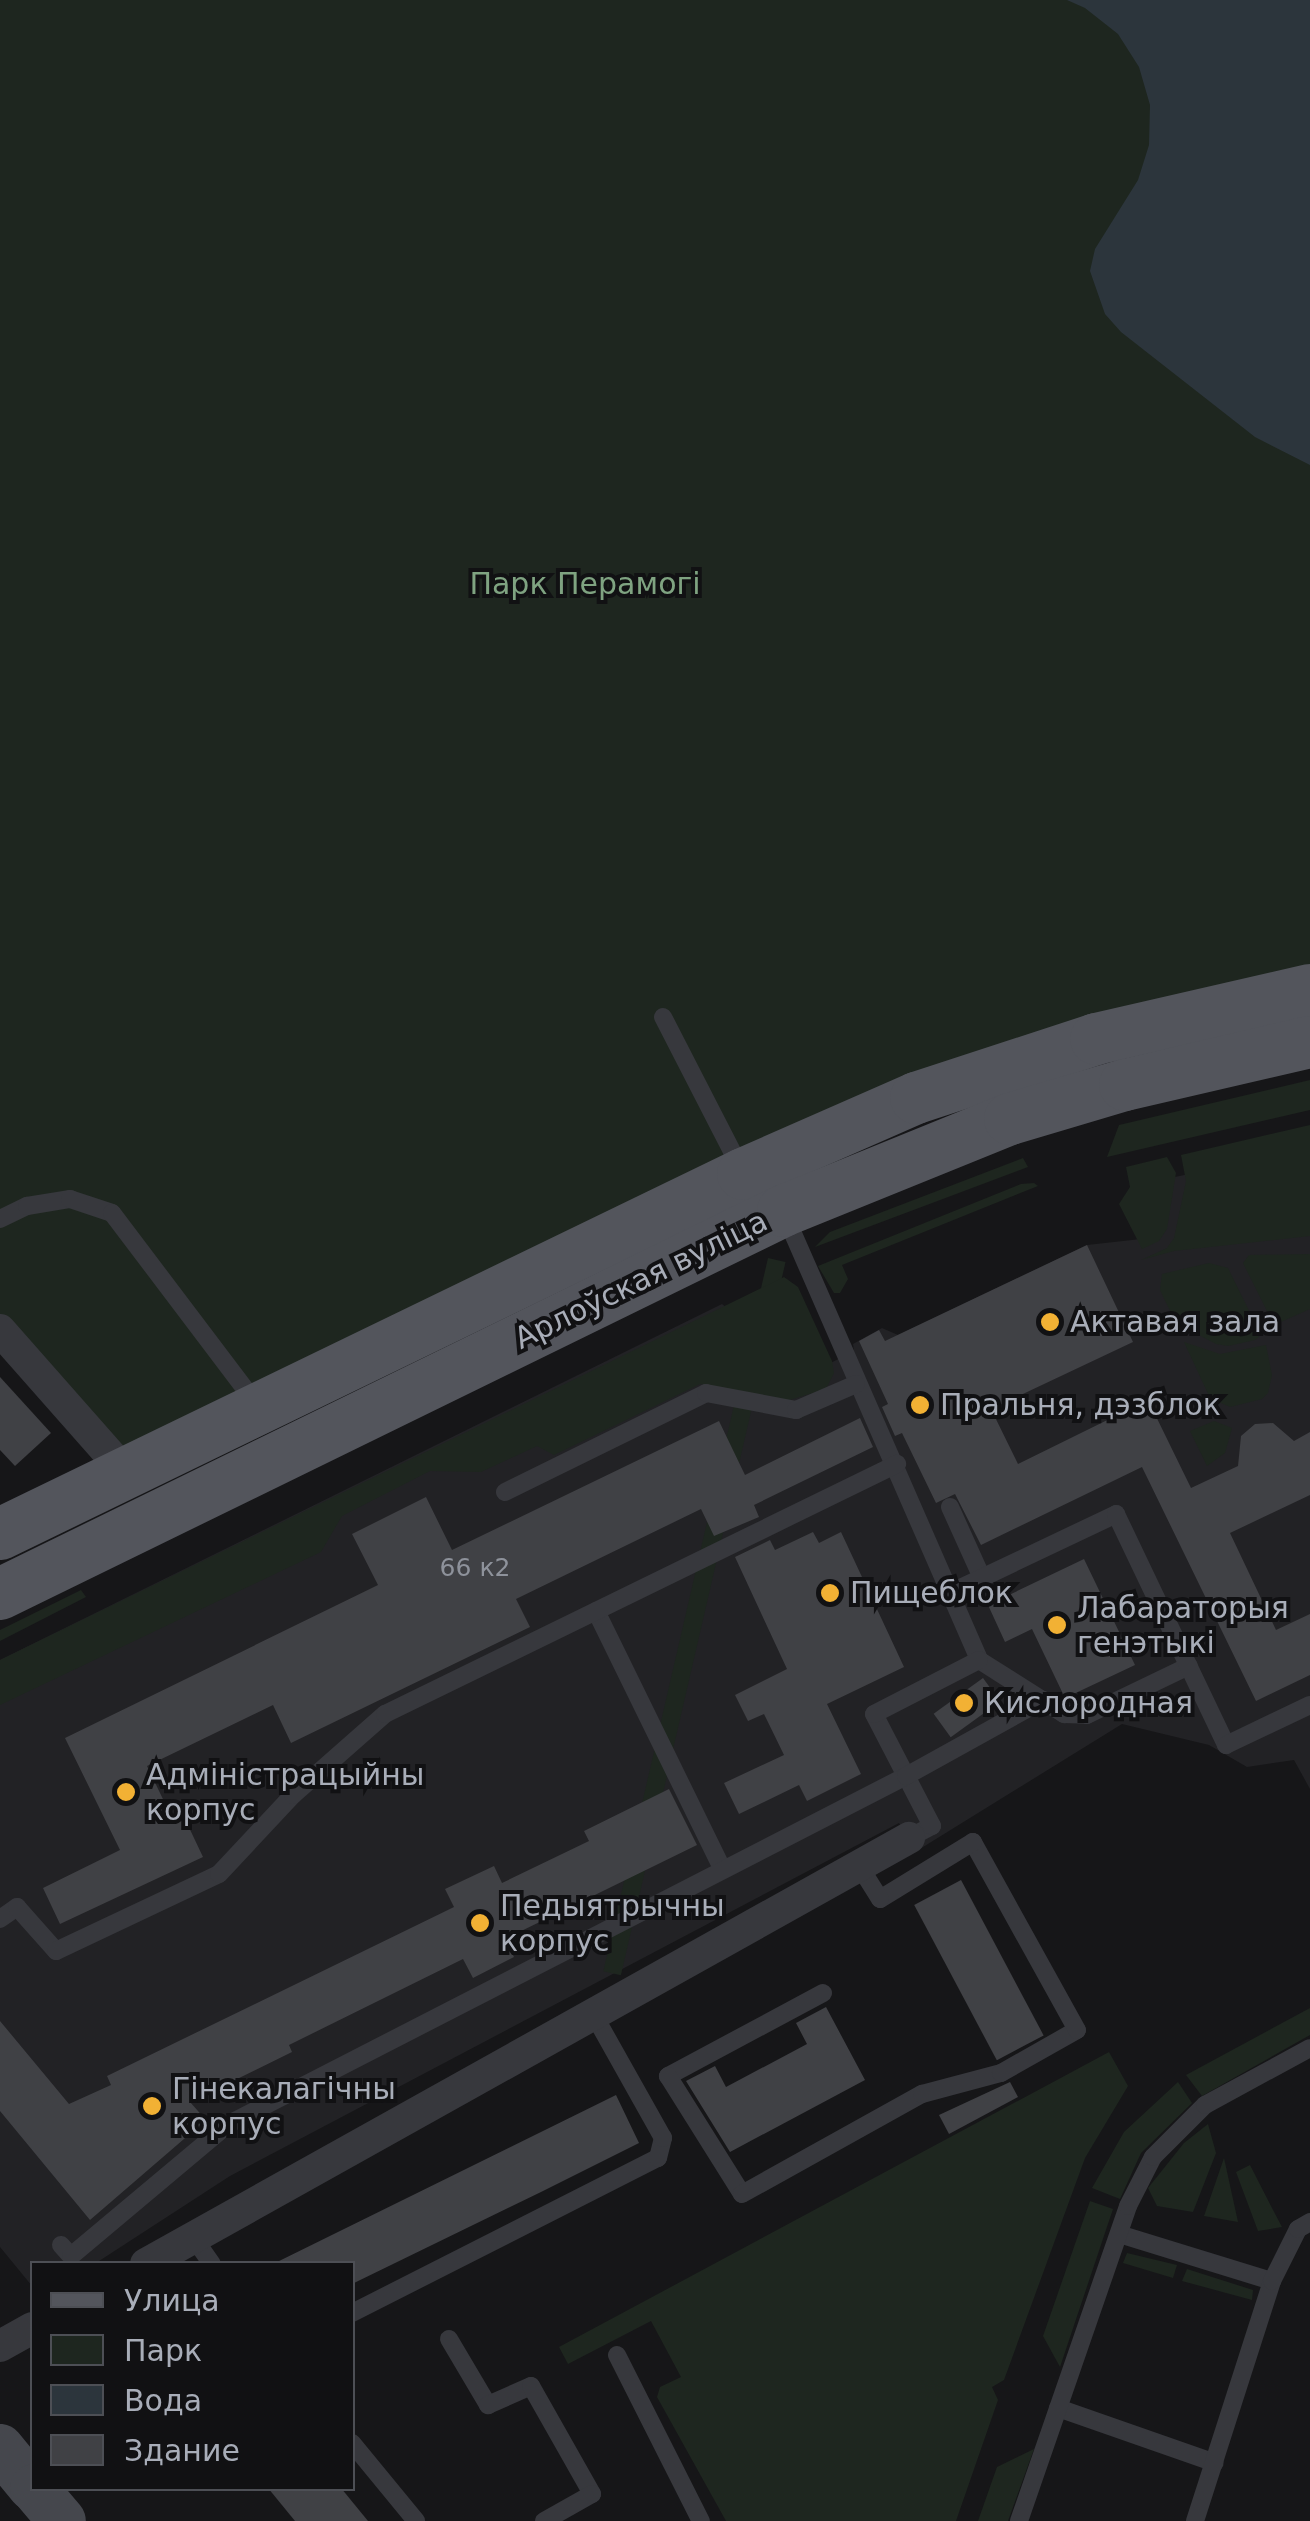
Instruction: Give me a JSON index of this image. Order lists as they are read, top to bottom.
{
  "streets": {
    "main road": ["Арлоўская вуліца"]
  },
  "parks": ["Парк Перамогі"],
  "places": [
    "Актавая зала",
    "Пральня, дэзблок",
    "Пищеблок",
    "Лабараторыя генэтыкі",
    "Кислородная",
    "Адміністрацыйны корпус",
    "Педыятрычны корпус",
    "Гінекалагічны корпус"
  ],
  "house_numbers": ["66 к2"],
  "legend": [
    "Улица",
    "Парк",
    "Вода",
    "Здание"
  ]
}
